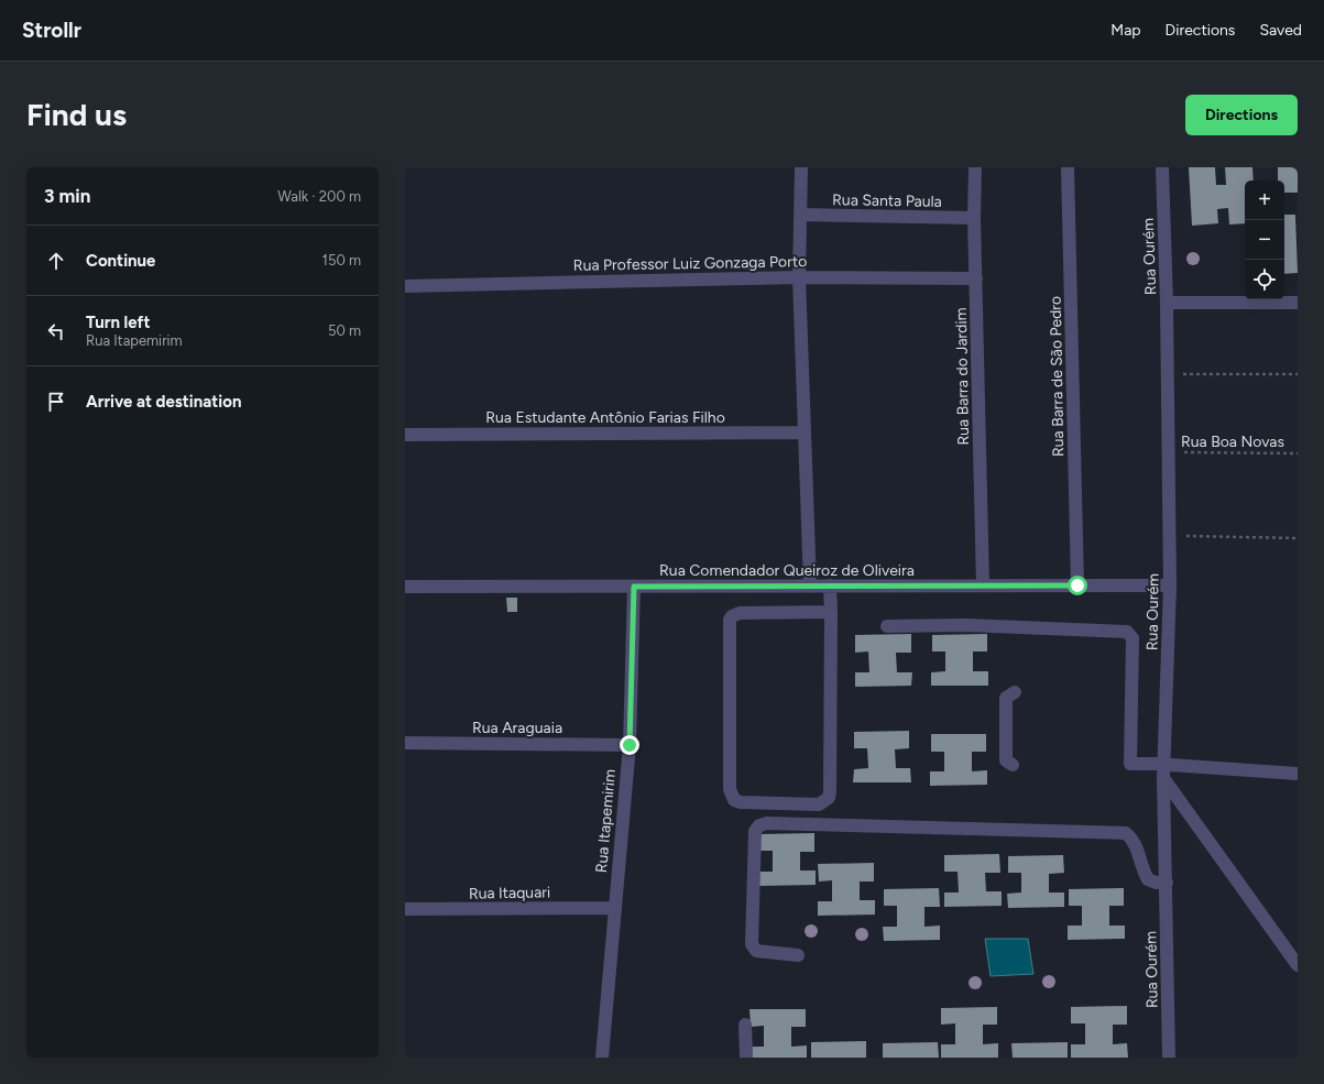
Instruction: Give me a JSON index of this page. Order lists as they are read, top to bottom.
{
  "streets": {
    "street": [
      "Rua Santa Paula",
      "Rua Ourém",
      "Rua Professor Luiz Gonzaga Porto",
      "Rua Barra do Jardim",
      "Rua Barra de São Pedro",
      "Rua Estudante Antônio Farias Filho",
      "Rua Comendador Queiroz de Oliveira",
      "Rua Araguaia",
      "Rua Itapemirim",
      "Rua Itaquari"
    ],
    "path": ["Rua Boa Novas"]
  },
  "crossings": [
    ["Rua Santa Paula", "Rua Barra do Jardim"],
    ["Rua Ourém", "Rua Boa Novas"],
    ["Rua Ourém", "Rua Comendador Queiroz de Oliveira"],
    ["Rua Professor Luiz Gonzaga Porto", "Rua Barra do Jardim"],
    ["Rua Barra do Jardim", "Rua Comendador Queiroz de Oliveira"],
    ["Rua Barra de São Pedro", "Rua Comendador Queiroz de Oliveira"],
    ["Rua Comendador Queiroz de Oliveira", "Rua Itapemirim"],
    ["Rua Araguaia", "Rua Itapemirim"],
    ["Rua Itapemirim", "Rua Itaquari"]
  ],
  "page": {
    "header": "Strollr",
    "nav": ["Map", "Directions", "Saved"],
    "buttons": "Directions",
    "title": "Find us",
    "heading": ["3 min", "Walk · 200 m"],
    "map_buttons": ["+", "−"],
    "list": [
      ["Continue", "150 m"],
      ["Turn left", "Rua Itapemirim", "50 m"],
      "Arrive at destination"
    ]
  }
}
